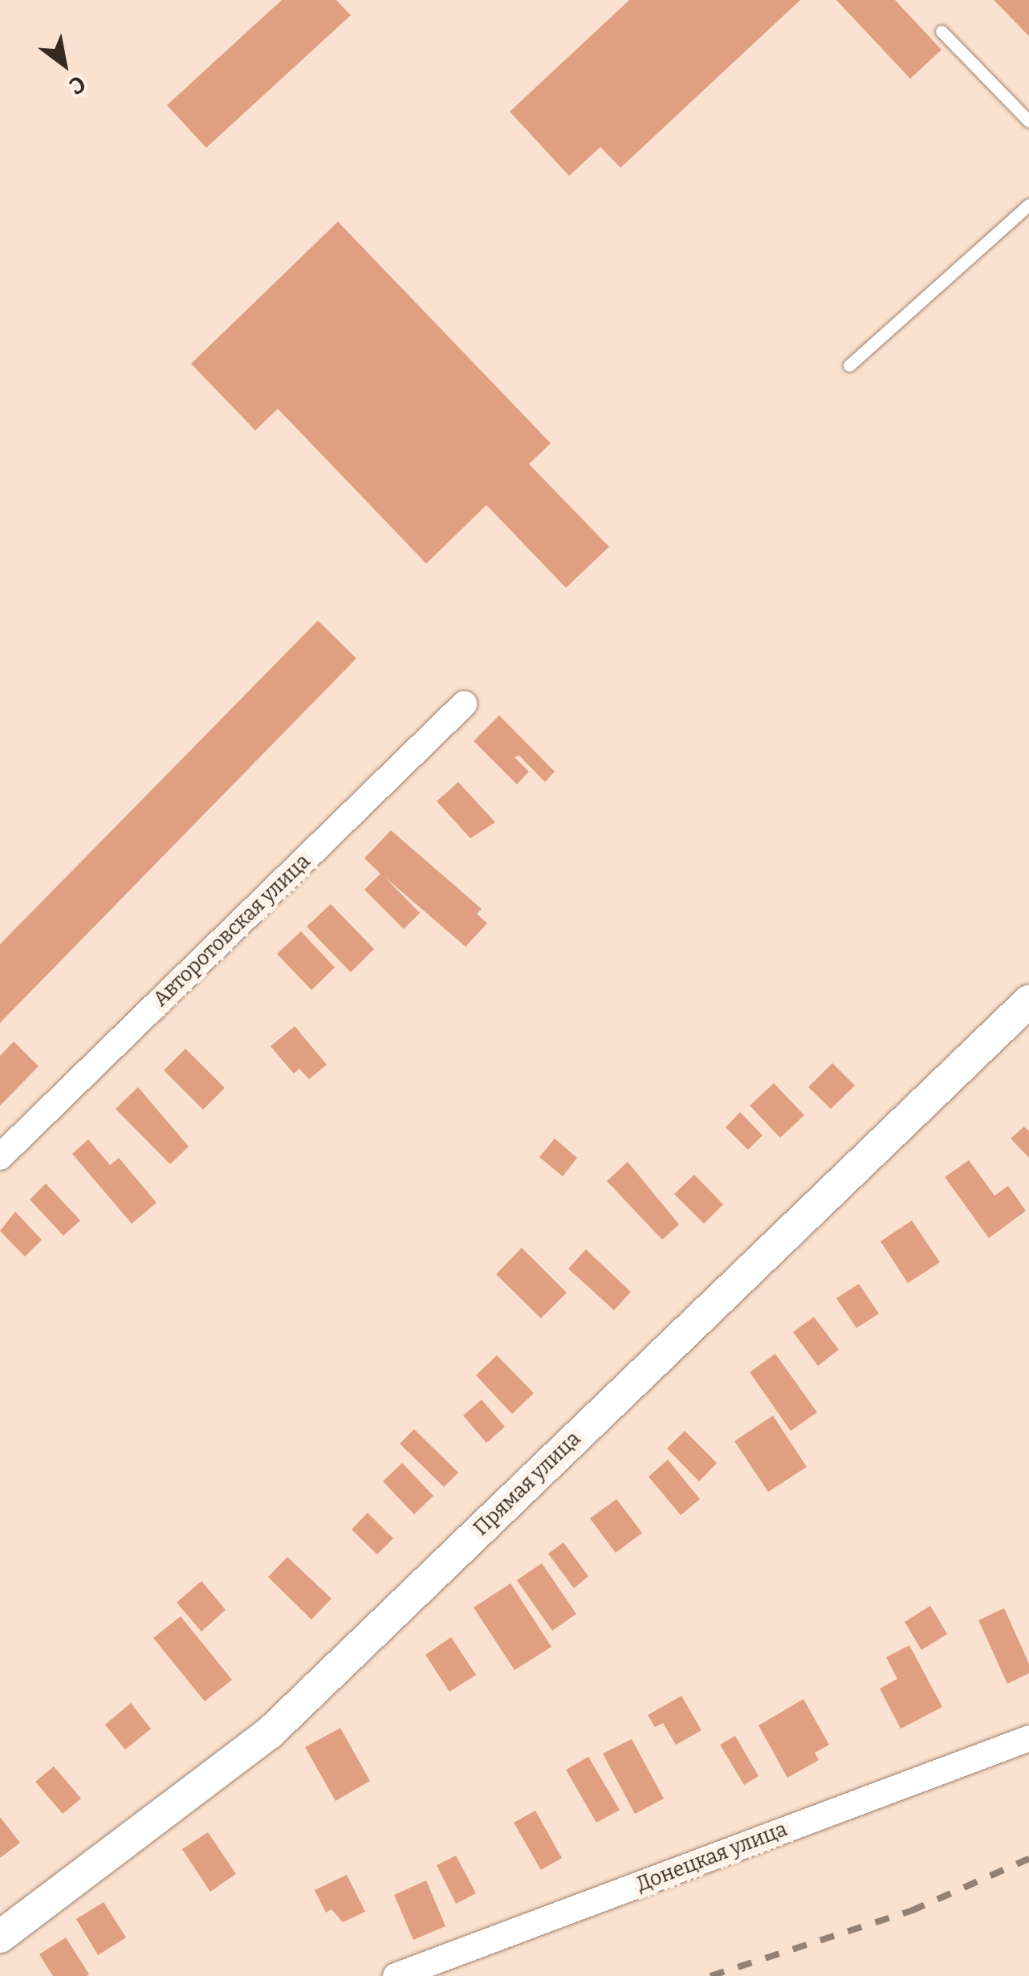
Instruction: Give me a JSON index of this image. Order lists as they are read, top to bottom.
{
  "streets": {
    "street": ["Авторотовская улица", "Прямая улица", "Донецкая улица"]
  },
  "north": "bottom right"
}
